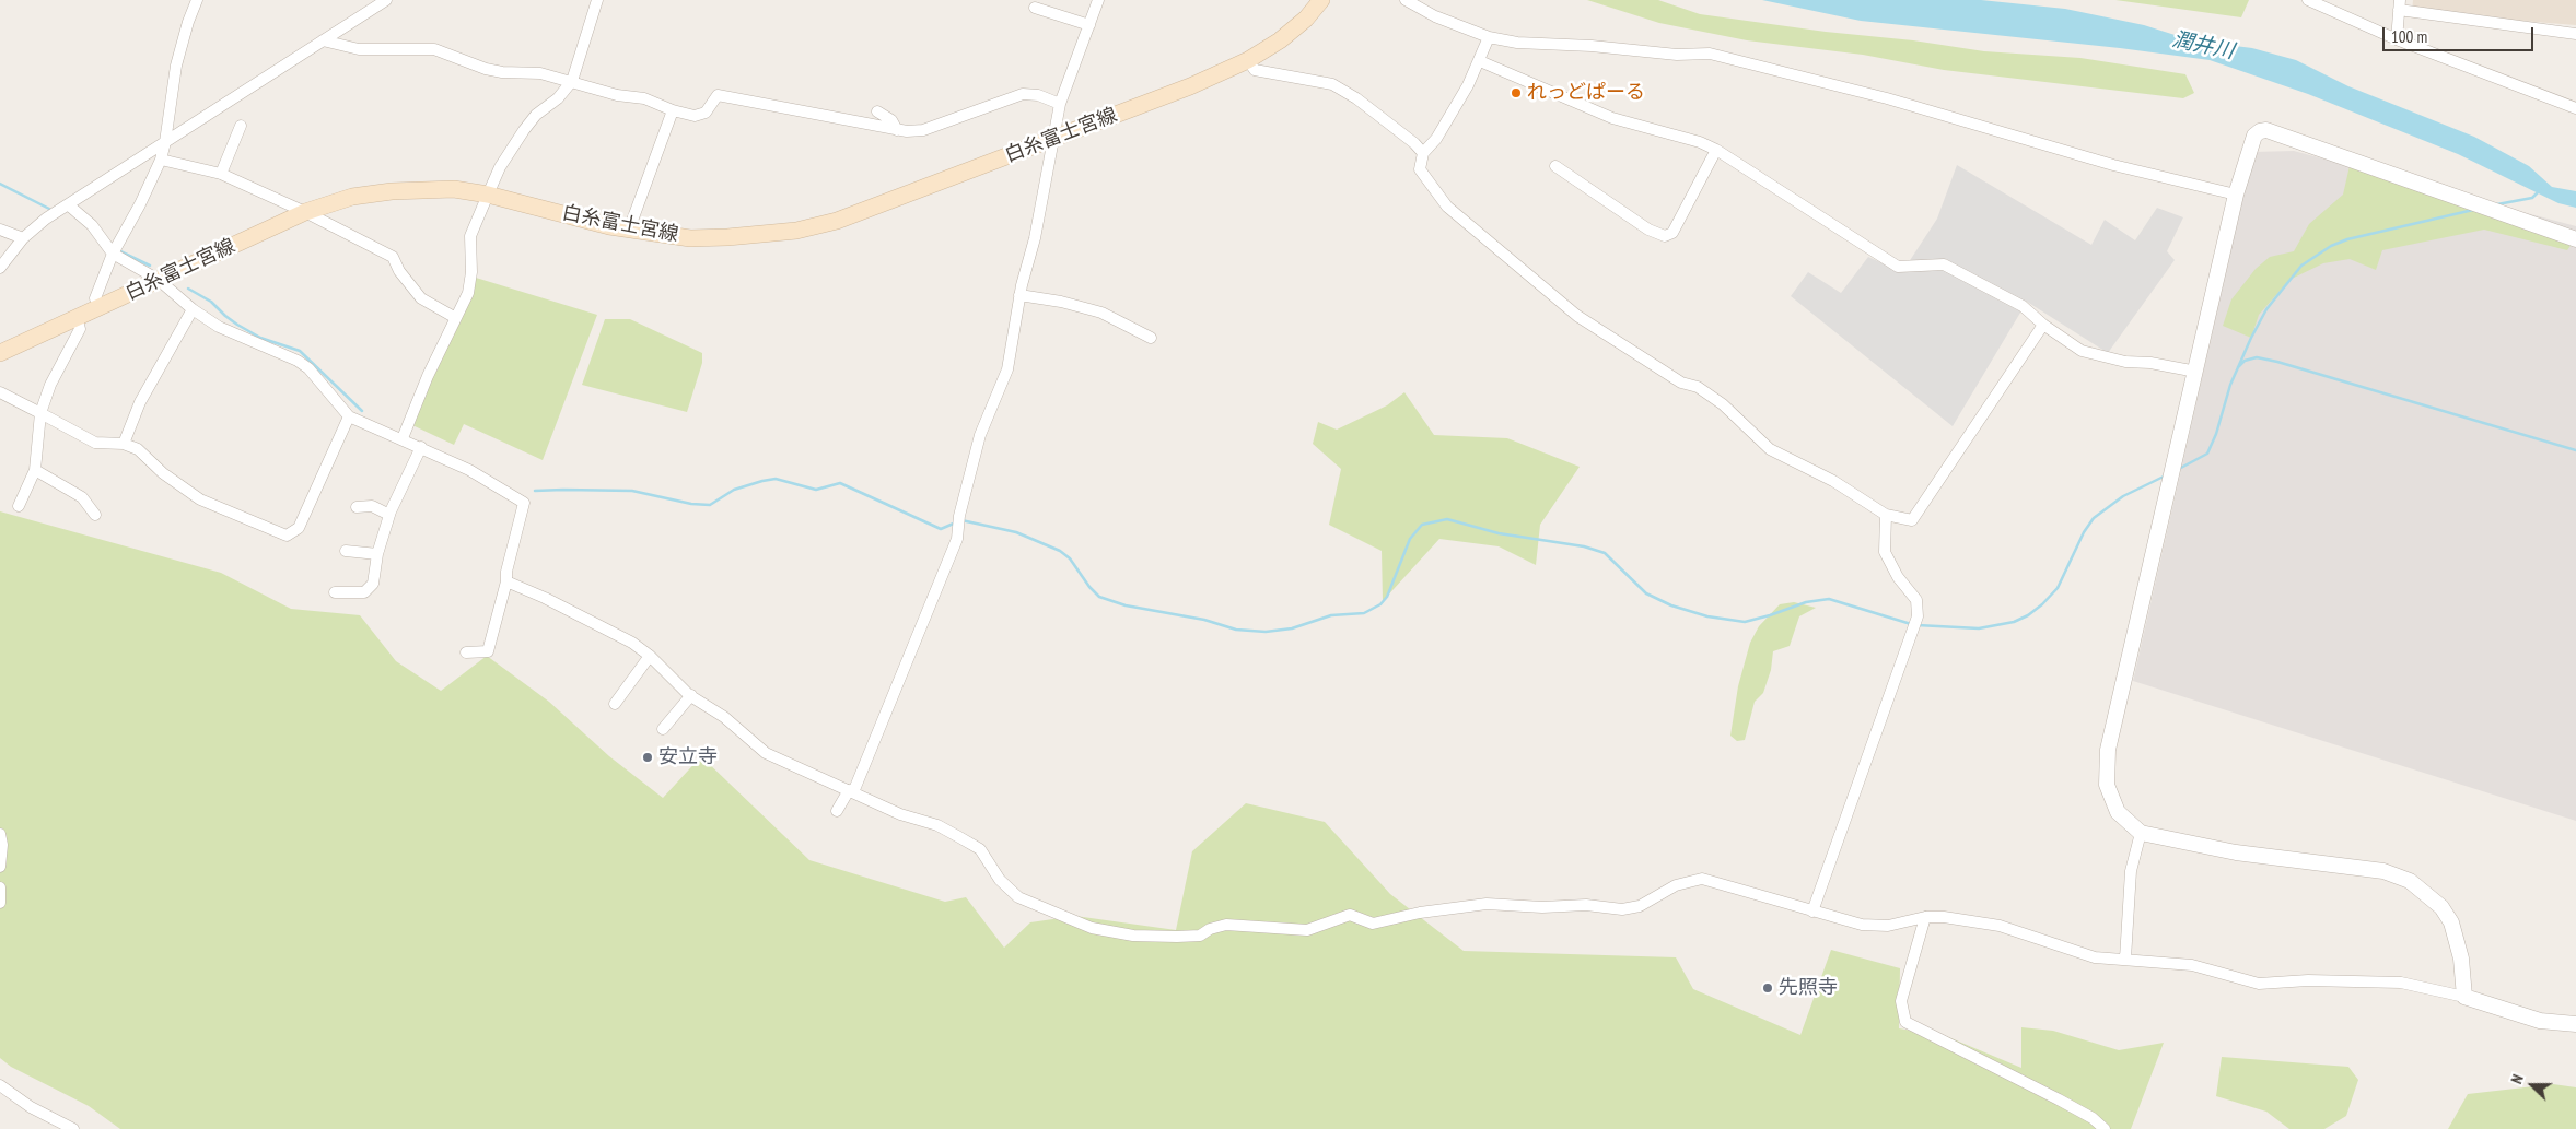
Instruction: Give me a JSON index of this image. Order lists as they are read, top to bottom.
{
  "streets": {
    "main road": ["白糸富士宮線"]
  },
  "water": ["潤井川"],
  "places": ["れっどぱーる", "安立寺", "先照寺"],
  "scale_bar": "100 m",
  "north": "left"
}
